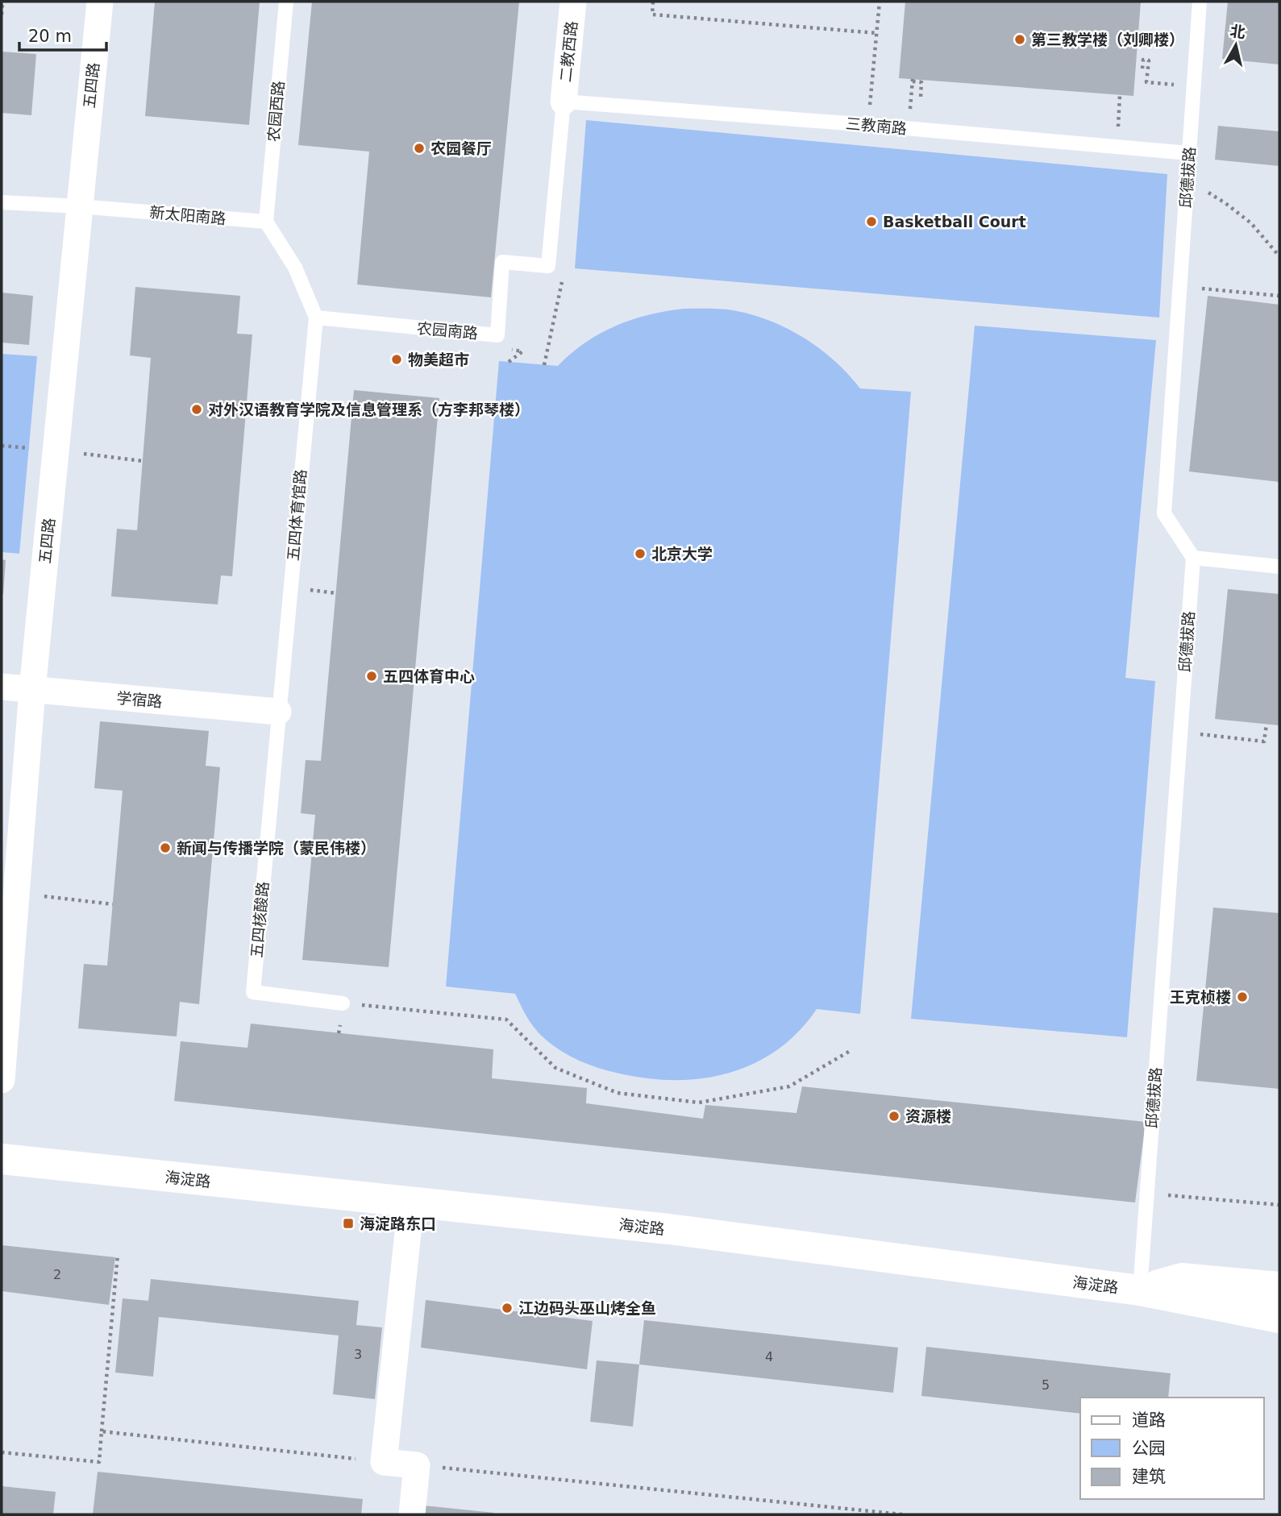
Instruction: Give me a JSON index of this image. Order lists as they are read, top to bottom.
{
  "streets": {
    "street": [
      "二教西路",
      "五四路",
      "学宿路",
      "海淀路"
    ],
    "lane": [
      "农园西路",
      "三教南路",
      "邱德拔路",
      "新太阳南路",
      "农园南路",
      "五四体育馆路",
      "五四核酸路"
    ]
  },
  "crossings": [
    ["二教西路", "三教南路"],
    ["五四路", "新太阳南路"],
    ["五四路", "学宿路"],
    ["农园西路", "新太阳南路"],
    ["三教南路", "邱德拔路"],
    ["邱德拔路", "海淀路"],
    ["农园南路", "五四体育馆路"],
    ["五四体育馆路", "学宿路"],
    ["五四体育馆路", "五四核酸路"],
    ["学宿路", "五四核酸路"]
  ],
  "places": {
    "other": [
      "第三教学楼（刘卿楼）",
      "农园餐厅",
      "Basketball Court",
      "物美超市",
      "对外汉语教育学院及信息管理系（方李邦琴楼）",
      "北京大学",
      "五四体育中心",
      "新闻与传播学院（蒙民伟楼）",
      "王克桢楼",
      "资源楼",
      "江边码头巫山烤全鱼"
    ],
    "transit": ["海淀路东口"]
  },
  "house_numbers": [
    "2",
    "3",
    "4",
    "5"
  ],
  "legend": ["道路", "公园", "建筑"],
  "scale_bar": "20 m",
  "north": "top"
}
